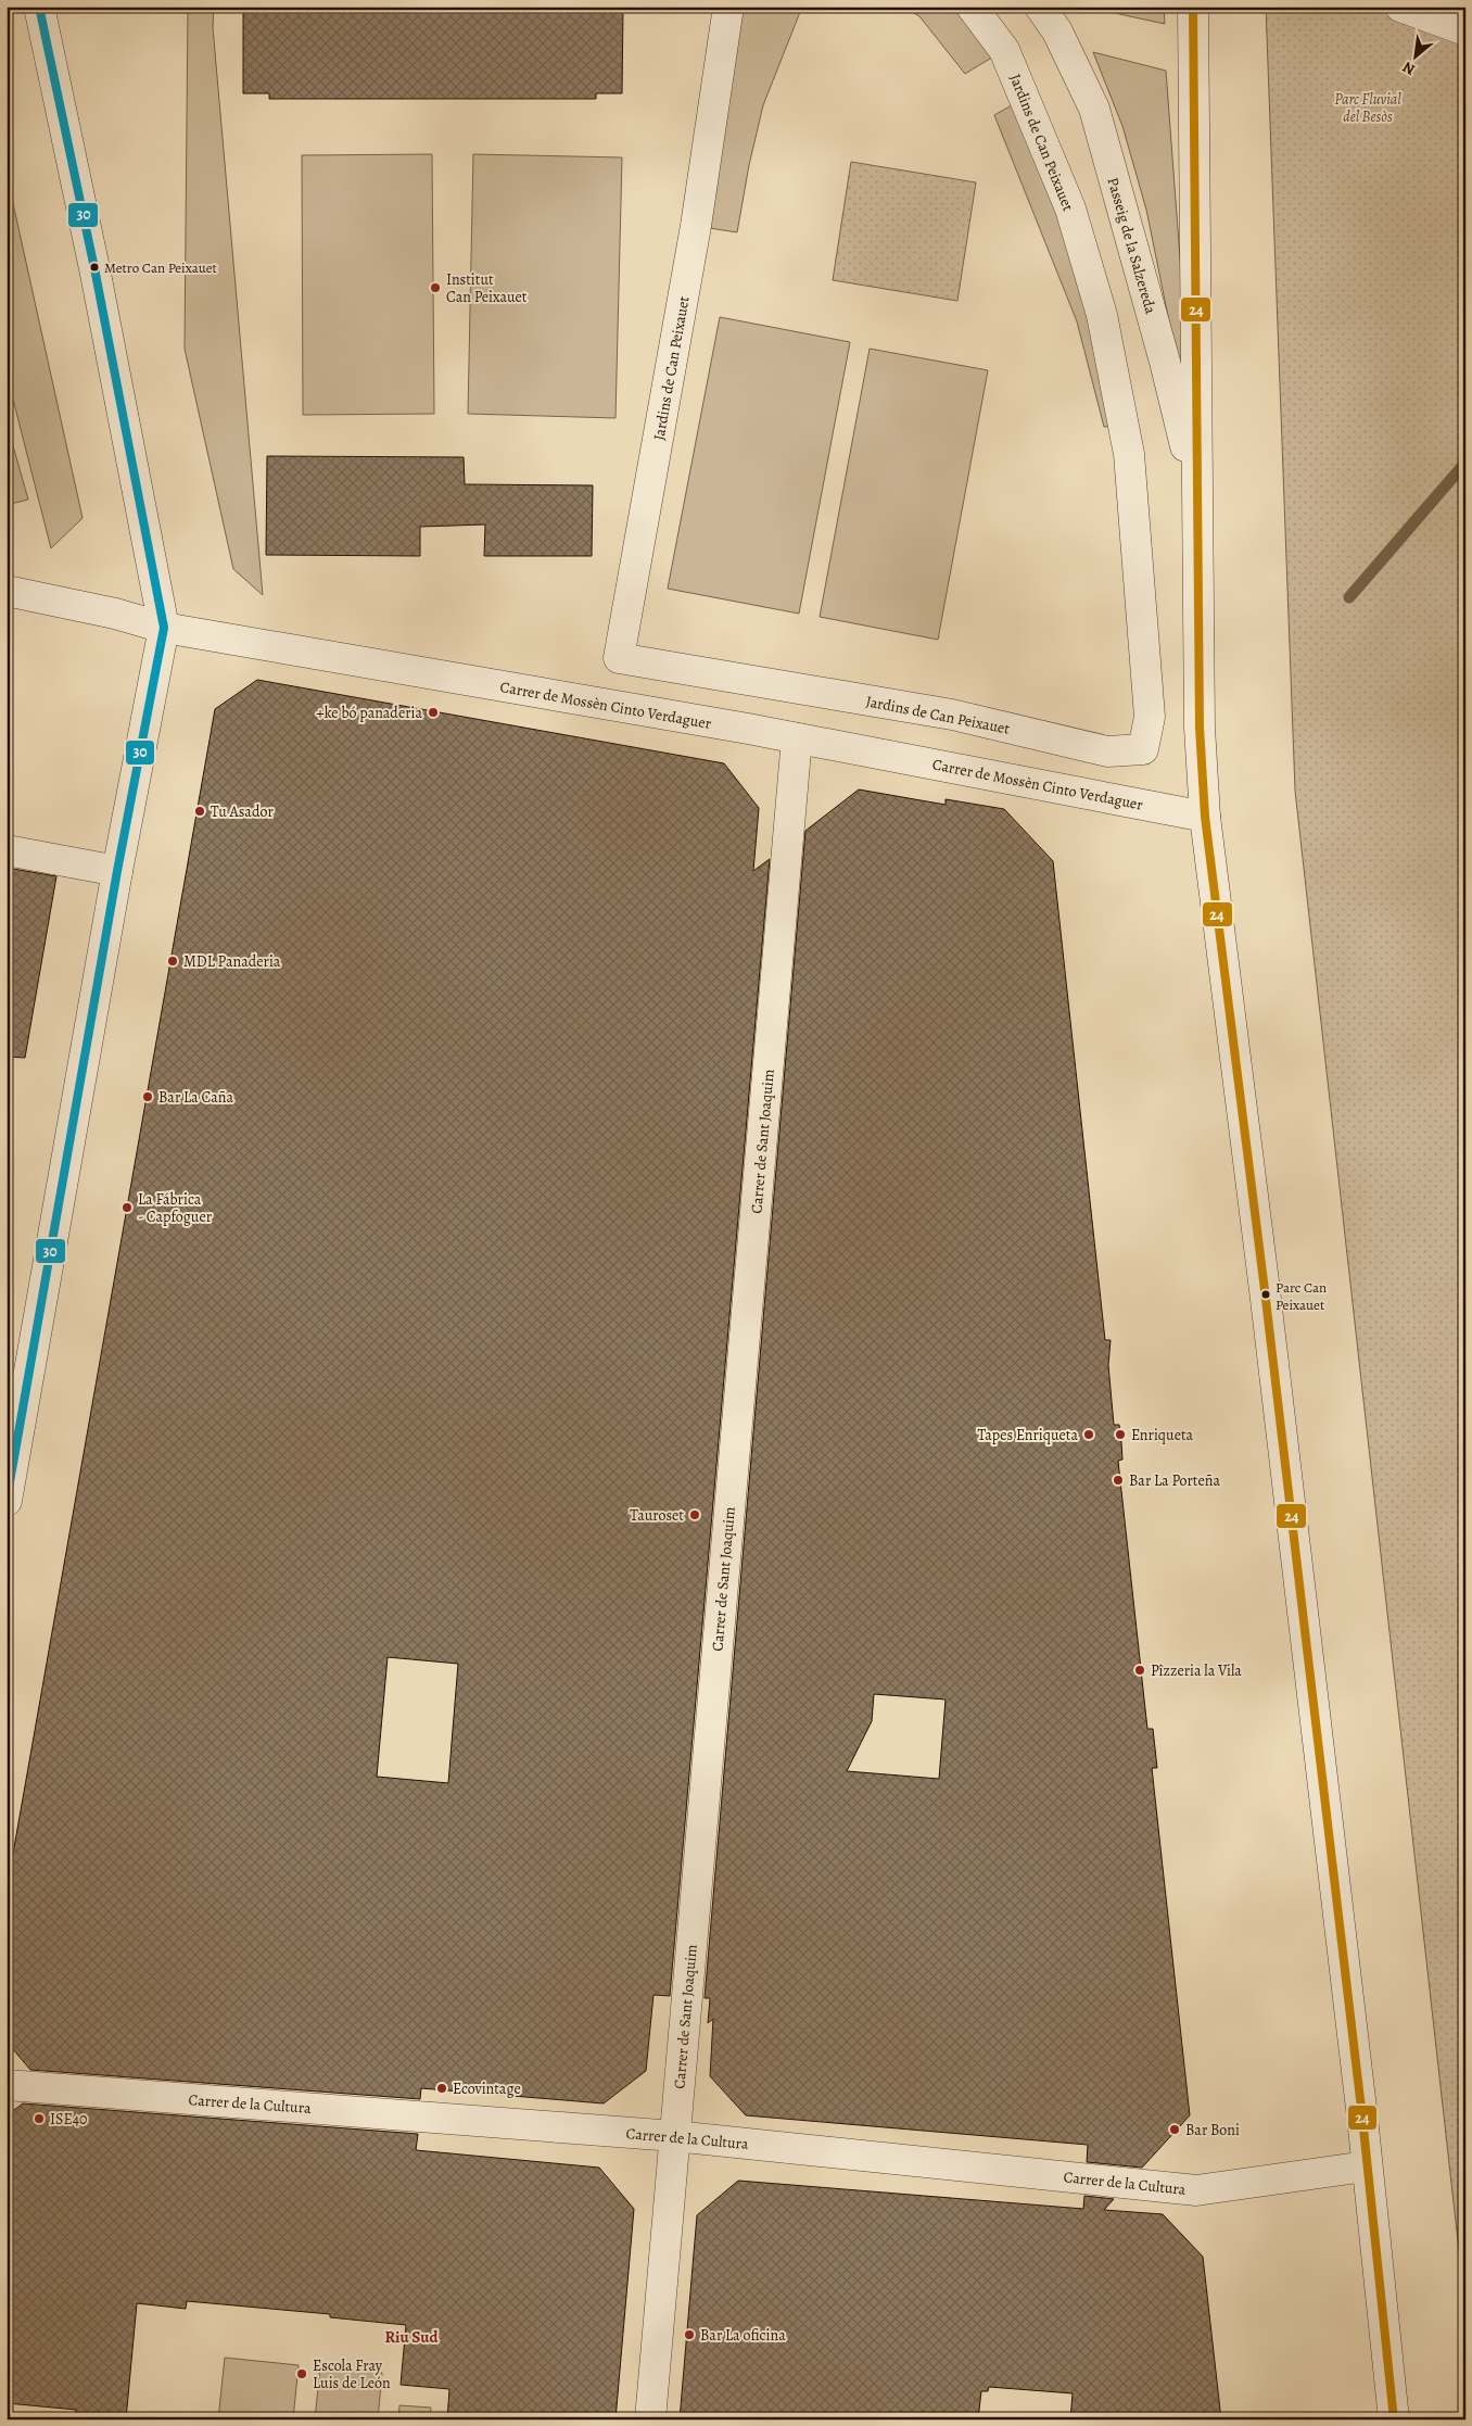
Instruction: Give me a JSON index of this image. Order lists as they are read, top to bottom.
{
  "streets": {
    "street": [
      "Jardins de Can Peixauet",
      "Passeig de la Salzereda",
      "Carrer de Mossèn Cinto Verdaguer",
      "Carrer de Sant Joaquim",
      "Carrer de la Cultura"
    ]
  },
  "crossings": [
    ["Passeig de la Salzereda", "Carrer de Mossèn Cinto Verdaguer"],
    ["Passeig de la Salzereda", "Carrer de la Cultura"],
    ["Carrer de Mossèn Cinto Verdaguer", "Carrer de Sant Joaquim"],
    ["Carrer de Sant Joaquim", "Carrer de la Cultura"]
  ],
  "districts": ["Riu Sud"],
  "parks": ["Parc Fluvial del Besòs"],
  "places": [
    "Metro Can Peixauet",
    "Institut Can Peixauet",
    "+ke bó panaderia",
    "Tu Asador",
    "MDL Panaderia",
    "Bar La Caña",
    "La Fábrica - Capfoguer",
    "Parc Can Peixauet",
    "Tapes Enriqueta",
    "Enriqueta",
    "Bar La Porteña",
    "Tauroset",
    "Pîzzeria la Vila",
    "Ecovintage",
    "ISE40",
    "Bar Boni",
    "Bar La oficina",
    "Escola Fray Luis de León"
  ],
  "lines": ["transit line 24", "transit line 30"],
  "north": "bottom left"
}
